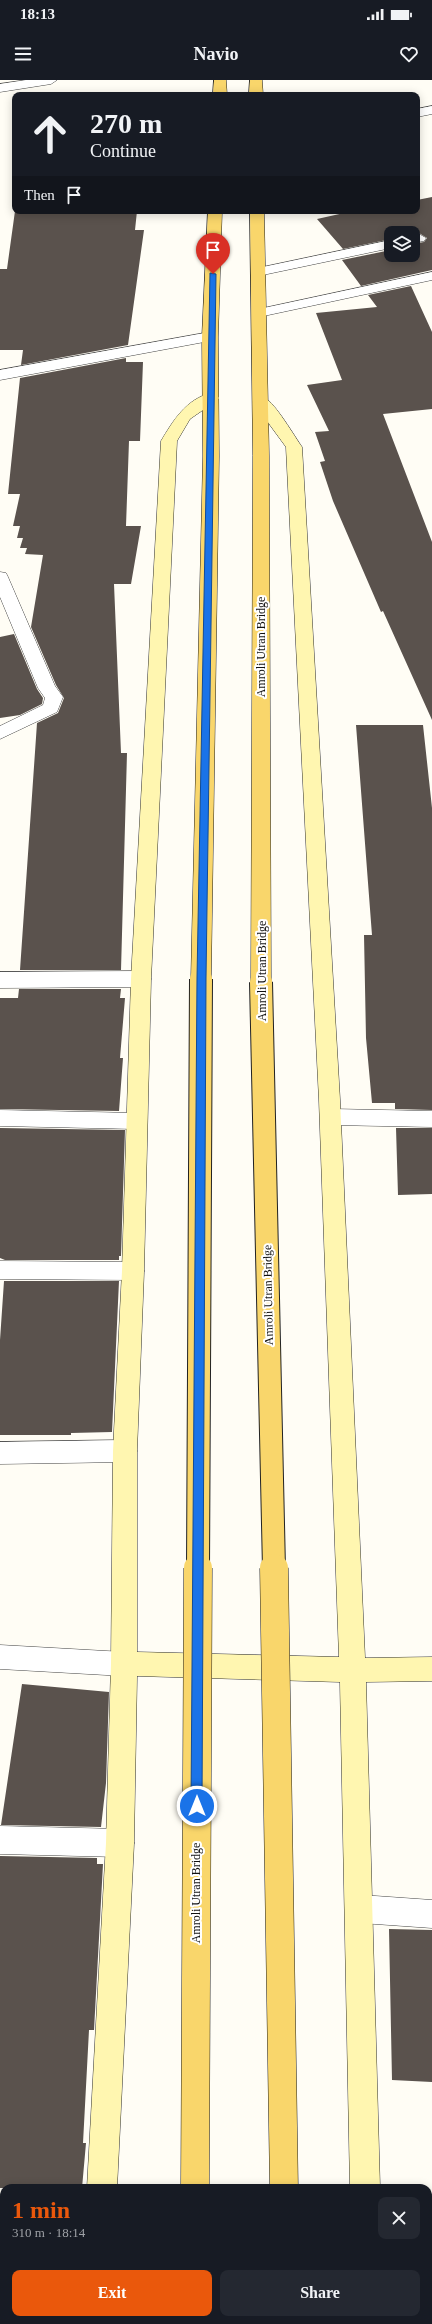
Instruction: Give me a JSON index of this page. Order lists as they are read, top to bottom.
{
  "streets": {
    "main road": ["Amroli Utran Bridge"]
  },
  "page": {
    "status": "18:13",
    "header": "Navio",
    "turn": ["270 m", "Continue"],
    "then": "Then",
    "heading": ["1 min", "310 m · 18:14"],
    "buttons": ["Exit", "Share"]
  }
}
